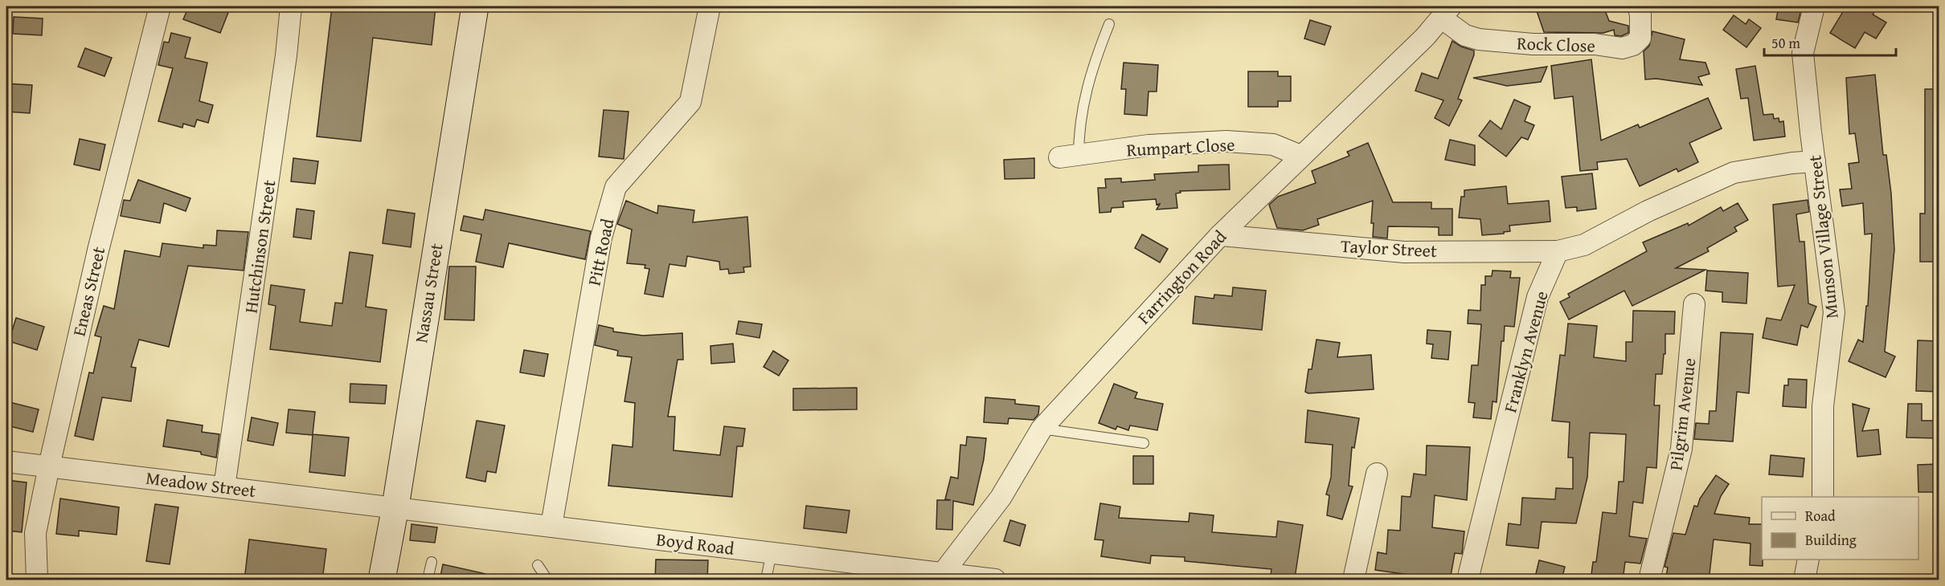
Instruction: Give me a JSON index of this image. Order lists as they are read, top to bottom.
{
  "streets": {
    "main road": ["Nassau Street"],
    "street": [
      "Rock Close",
      "Rumpart Close",
      "Munson Village Street",
      "Hutchinson Street",
      "Taylor Street",
      "Pitt Road",
      "Farrington Road",
      "Eneas Street",
      "Franklyn Avenue",
      "Pilgrim Avenue",
      "Meadow Street",
      "Boyd Road"
    ]
  },
  "crossings": [
    ["Rock Close", "Farrington Road"],
    ["Rumpart Close", "Farrington Road"],
    ["Hutchinson Street", "Meadow Street"],
    ["Taylor Street", "Farrington Road"],
    ["Taylor Street", "Franklyn Avenue"],
    ["Pitt Road", "Boyd Road"],
    ["Farrington Road", "Boyd Road"],
    ["Eneas Street", "Meadow Street"],
    ["Nassau Street", "Meadow Street"],
    ["Nassau Street", "Boyd Road"],
    ["Meadow Street", "Boyd Road"]
  ],
  "legend": ["Road", "Building"],
  "scale_bar": "50 m"
}
